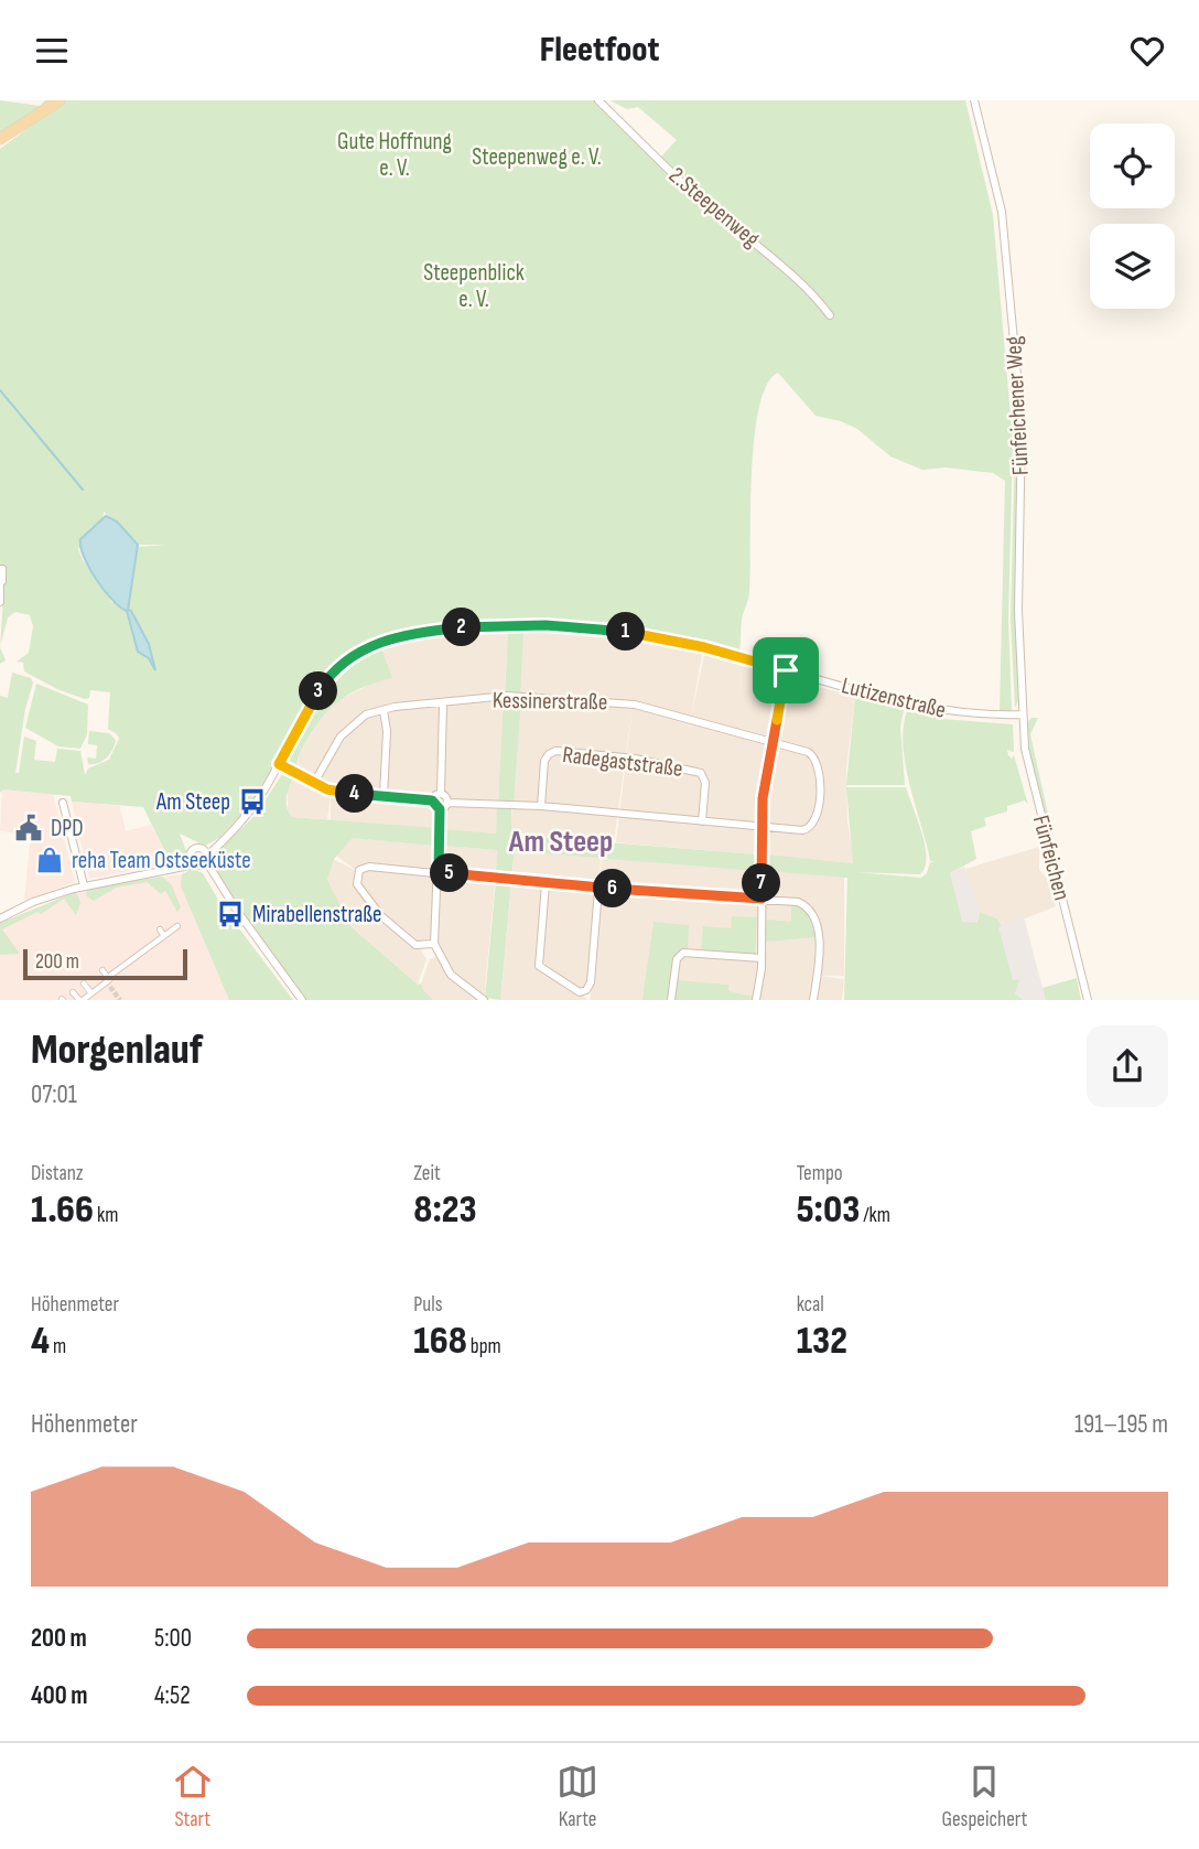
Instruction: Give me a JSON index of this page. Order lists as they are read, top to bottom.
{
  "streets": {
    "street": [
      "2.Steepenweg",
      "Fünfeichener Weg",
      "Lutizenstraße",
      "Kessinerstraße",
      "Radegaststraße",
      "Fünfeichen"
    ]
  },
  "crossings": [
    ["Fünfeichener Weg", "Lutizenstraße"],
    ["Fünfeichener Weg", "Fünfeichen"],
    ["Lutizenstraße", "Fünfeichen"]
  ],
  "districts": ["Am Steep"],
  "parks": ["Gute Hoffnung e. V.", "Steepenweg e. V.", "Steepenblick e. V."],
  "places": {
    "bus stop": ["Am Steep", "Mirabellenstraße"],
    "public building": ["DPD"],
    "shop": ["reha Team Ostseeküste"]
  },
  "scale_bar": "200 m",
  "page": {
    "header": "Fleetfoot",
    "pins": [
      "2",
      "1",
      "3",
      "4",
      "5",
      "7",
      "6"
    ],
    "scale": "200 m",
    "heading": ["Morgenlauf", "07:01"],
    "stats": [
      ["Distanz", "1.66 km"],
      ["Zeit", "8:23"],
      ["Tempo", "5:03 /km"],
      ["Höhenmeter", "4 m"],
      ["Puls", "168 bpm"],
      ["kcal", "132"]
    ],
    "chart": ["Höhenmeter", "191–195 m"],
    "list": [
      {
        "name": "200 m",
        "note": "5:00"
      },
      {
        "name": "400 m",
        "note": "4:52"
      }
    ],
    "tabs": ["Start", "Karte", "Gespeichert"]
  }
}
